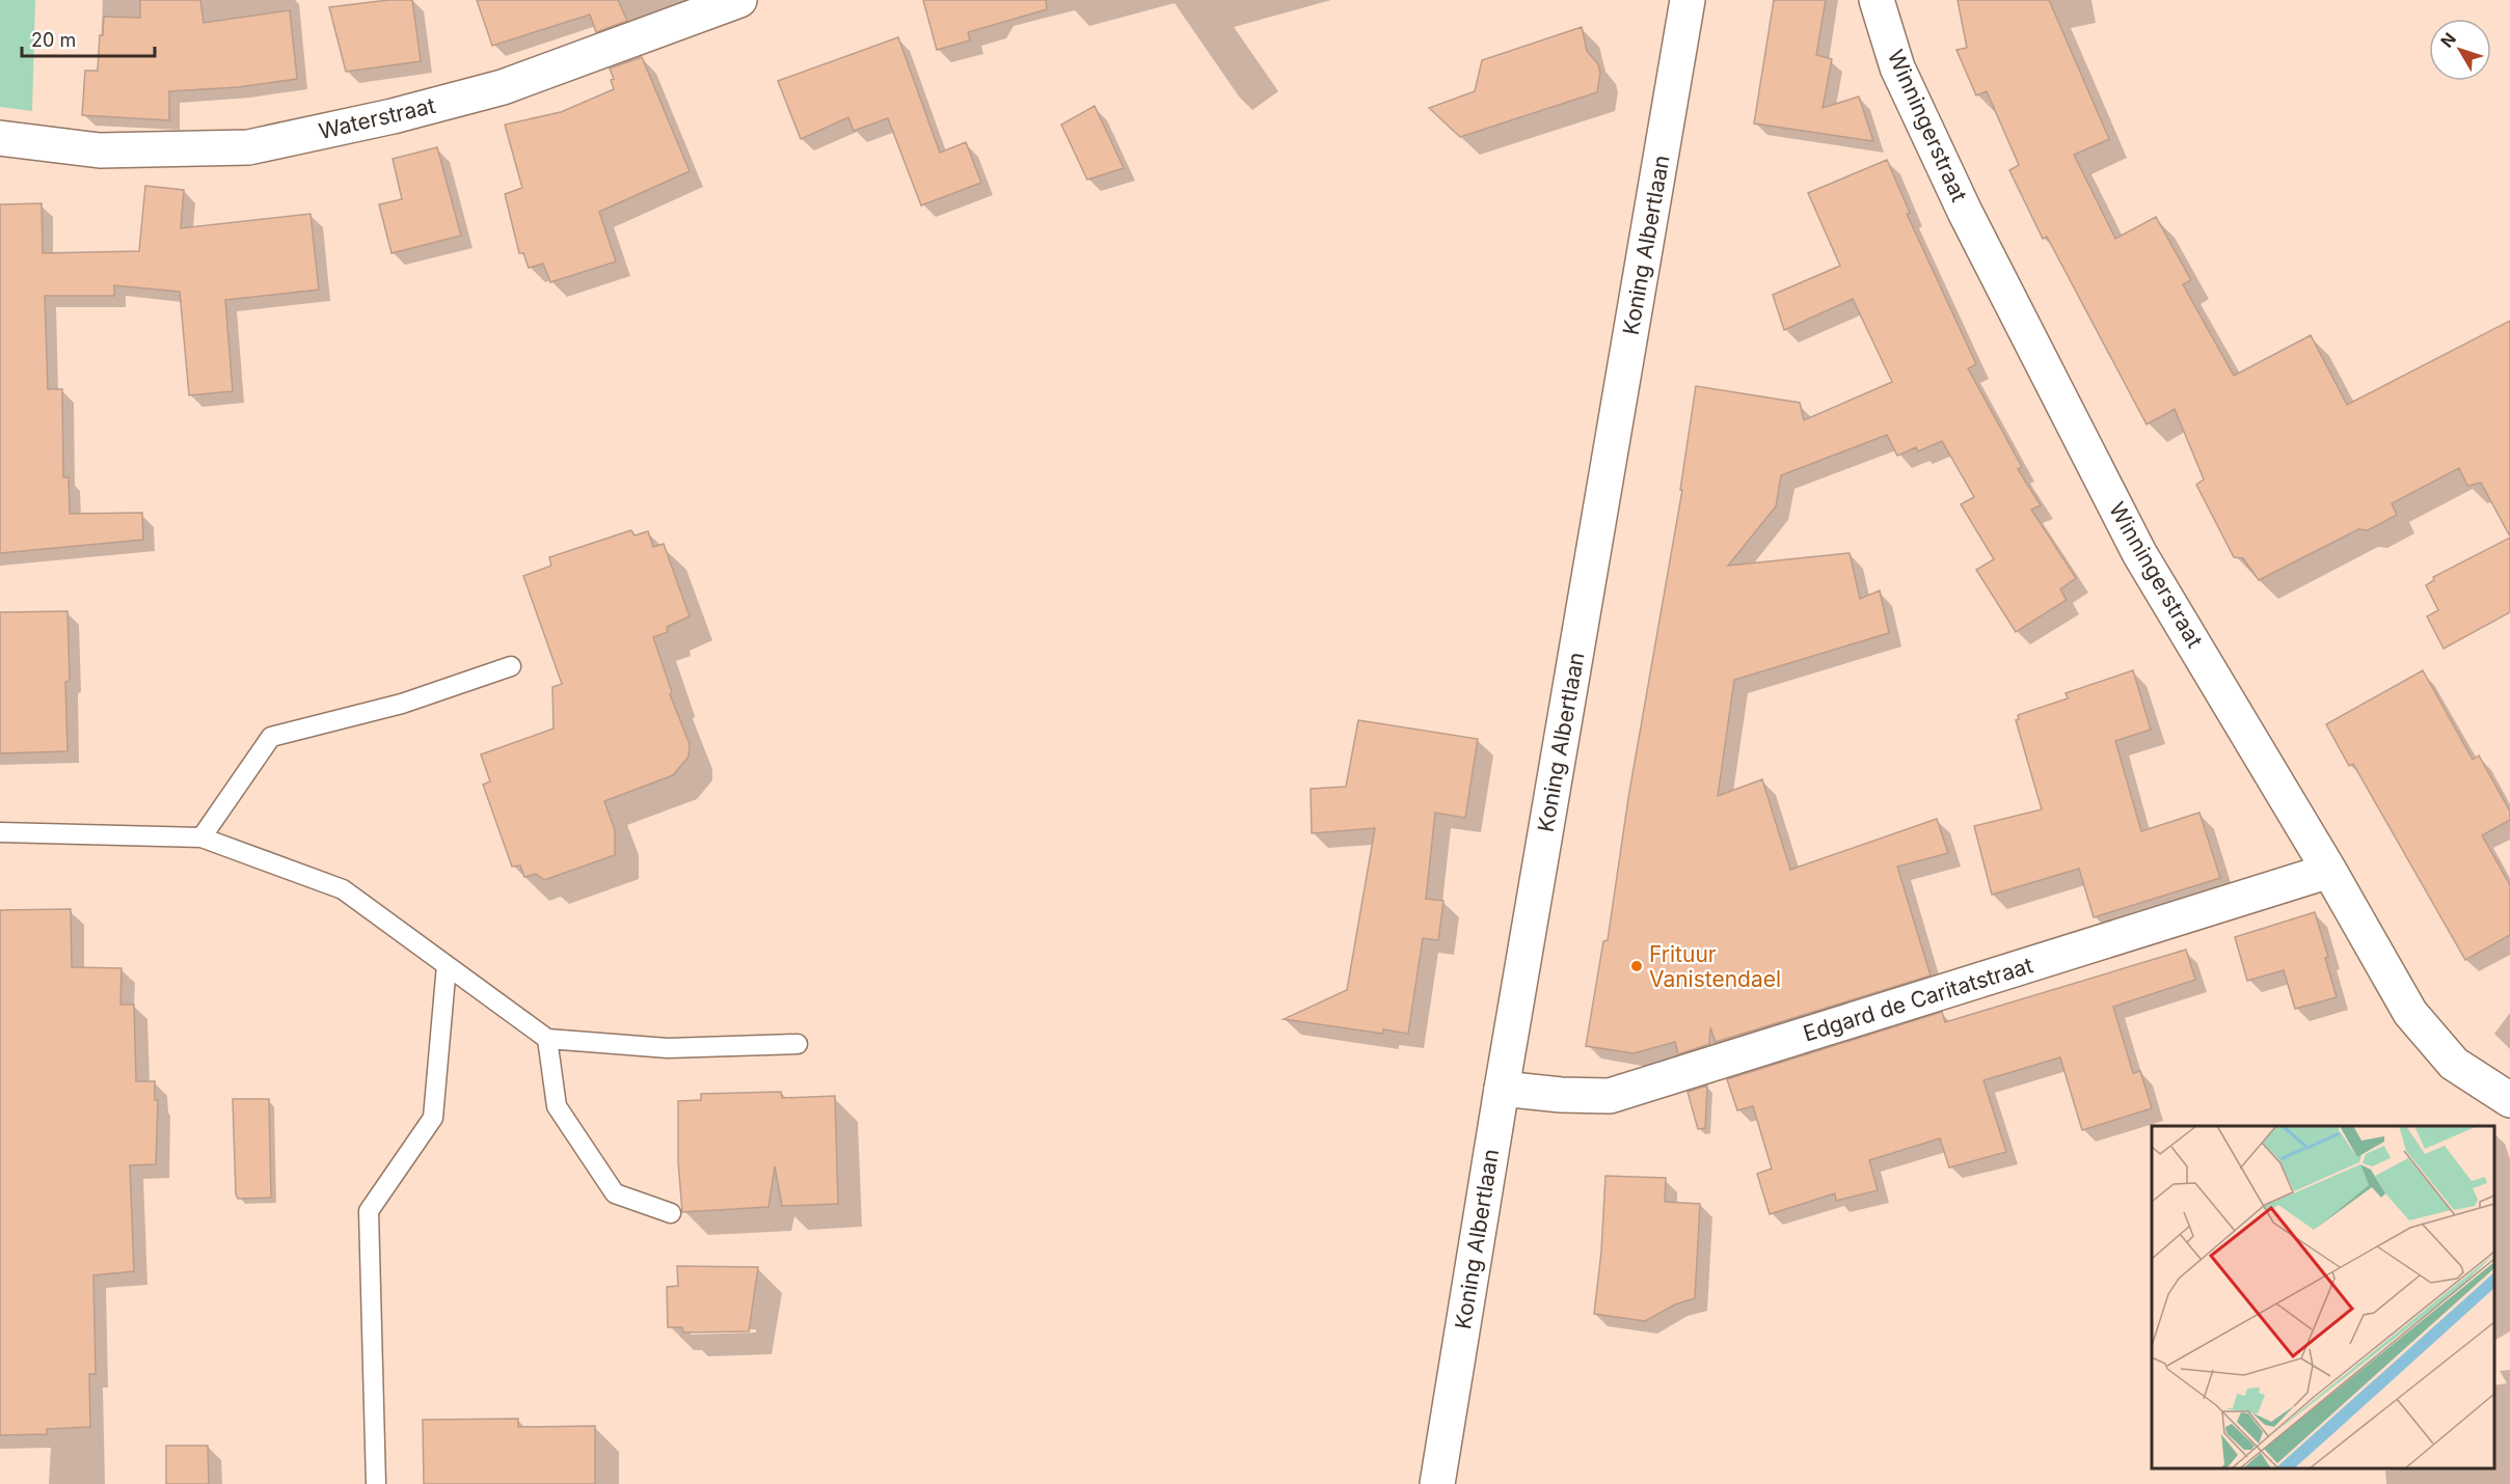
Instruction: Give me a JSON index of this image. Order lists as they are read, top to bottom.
{
  "streets": {
    "street": [
      "Waterstraat",
      "Winningerstraat",
      "Koning Albertlaan",
      "Edgard de Caritatstraat"
    ]
  },
  "crossings": [
    ["Winningerstraat", "Edgard de Caritatstraat"],
    ["Koning Albertlaan", "Edgard de Caritatstraat"]
  ],
  "places": ["Frituur Vanistendael"],
  "scale_bar": "20 m",
  "north": "top left"
}
